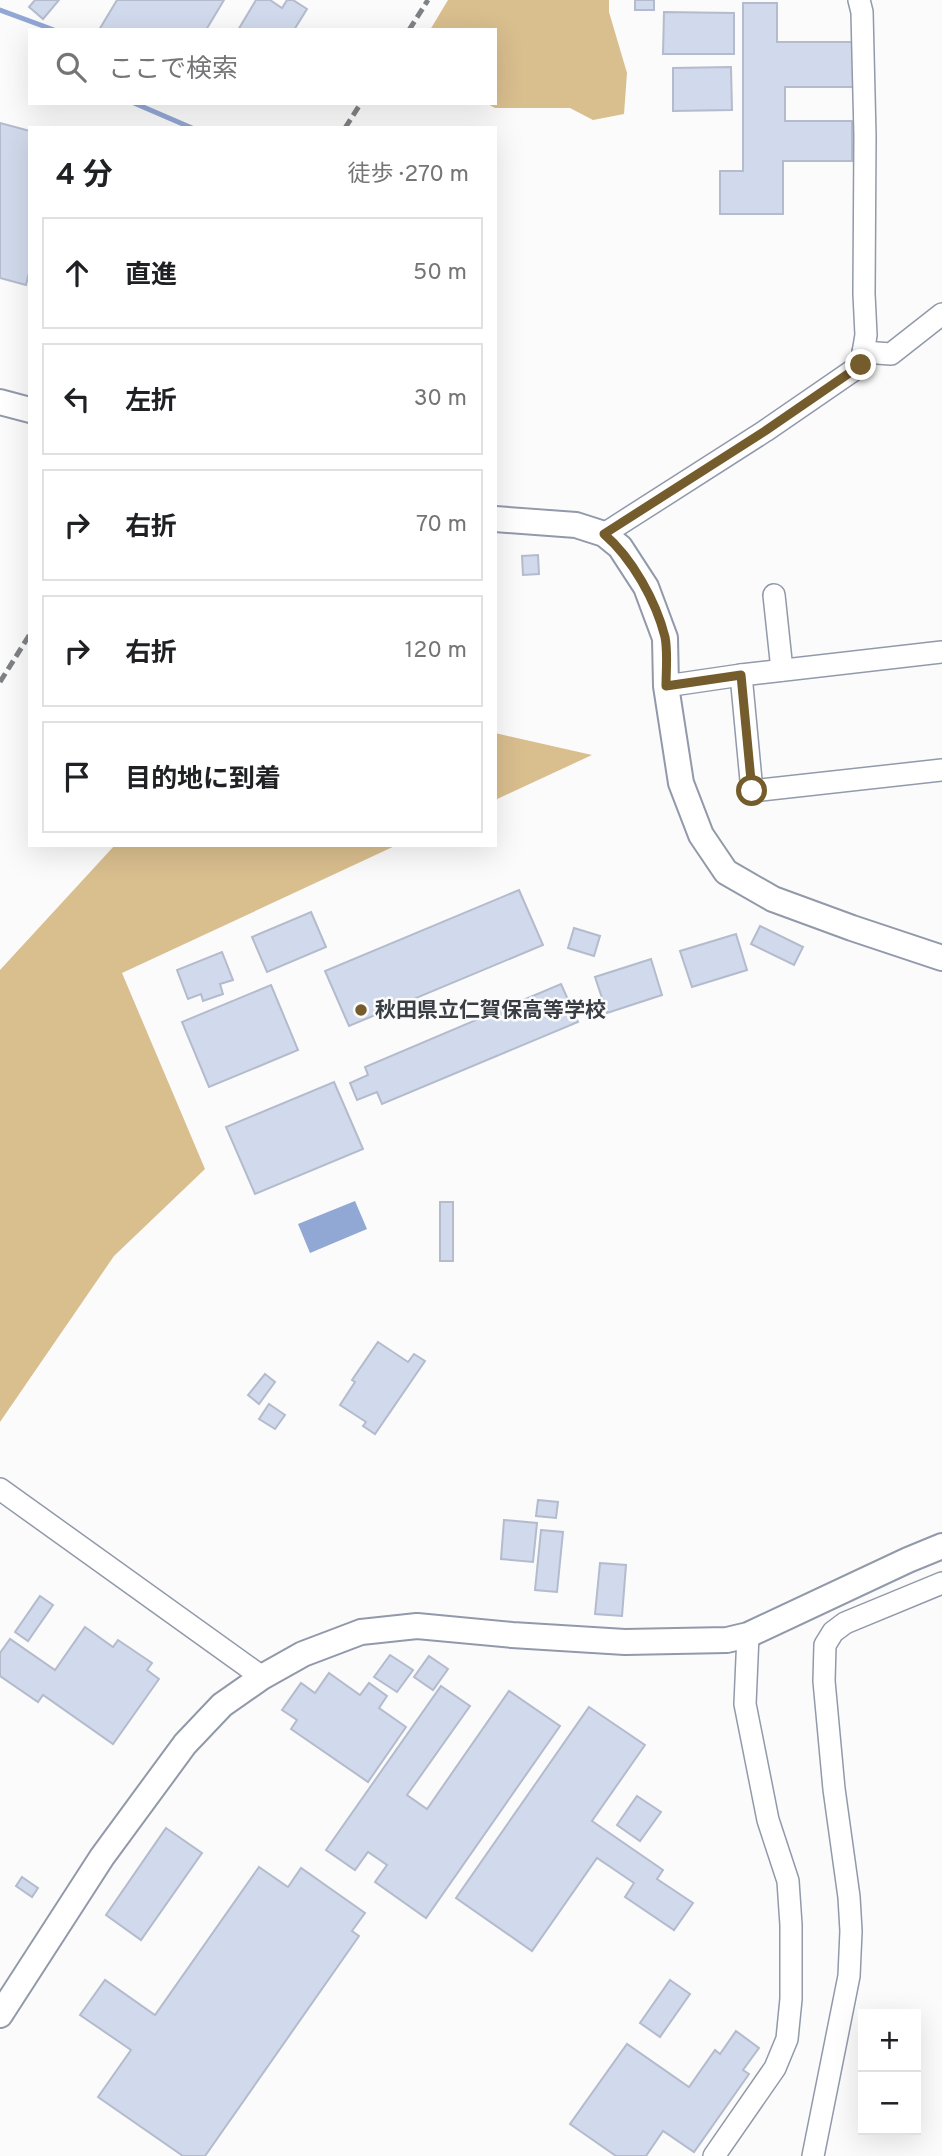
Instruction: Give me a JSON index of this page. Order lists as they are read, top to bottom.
{
  "places": ["秋田県立仁賀保高等学校"],
  "page": {
    "search": "ここで検索",
    "heading": ["4 分", "徒歩 · 270 m"],
    "list": [
      ["直進", "50 m"],
      ["左折", "30 m"],
      ["右折", "70 m"],
      ["右折", "120 m"],
      "目的地に到着"
    ],
    "map_buttons": ["+", "−"]
  }
}
